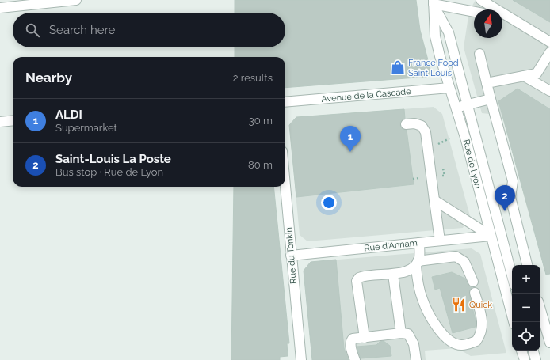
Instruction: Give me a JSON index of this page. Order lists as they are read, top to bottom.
{
  "streets": {
    "street": [
      "Avenue de la Cascade",
      "Rue de Lyon",
      "Rue d'Annam",
      "Rue du Tonkin"
    ]
  },
  "crossings": [
    ["Avenue de la Cascade", "Rue de Lyon"],
    ["Rue de Lyon", "Rue d'Annam"],
    ["Rue d'Annam", "Rue du Tonkin"]
  ],
  "places": {
    "shop": ["France Food Saint Louis"],
    "restaurant": ["Quick"]
  },
  "north": "top",
  "page": {
    "search": "Search here",
    "heading": ["Nearby", "2 results"],
    "list": [
      {
        "mark": "1",
        "name": "ALDI",
        "note": "Supermarket",
        "value": "30 m"
      },
      {
        "mark": "2",
        "name": "Saint-Louis La Poste",
        "note": "Bus stop · Rue de Lyon",
        "value": "80 m"
      }
    ],
    "pins": ["1", "2"],
    "map_buttons": ["+", "−"]
  }
}
